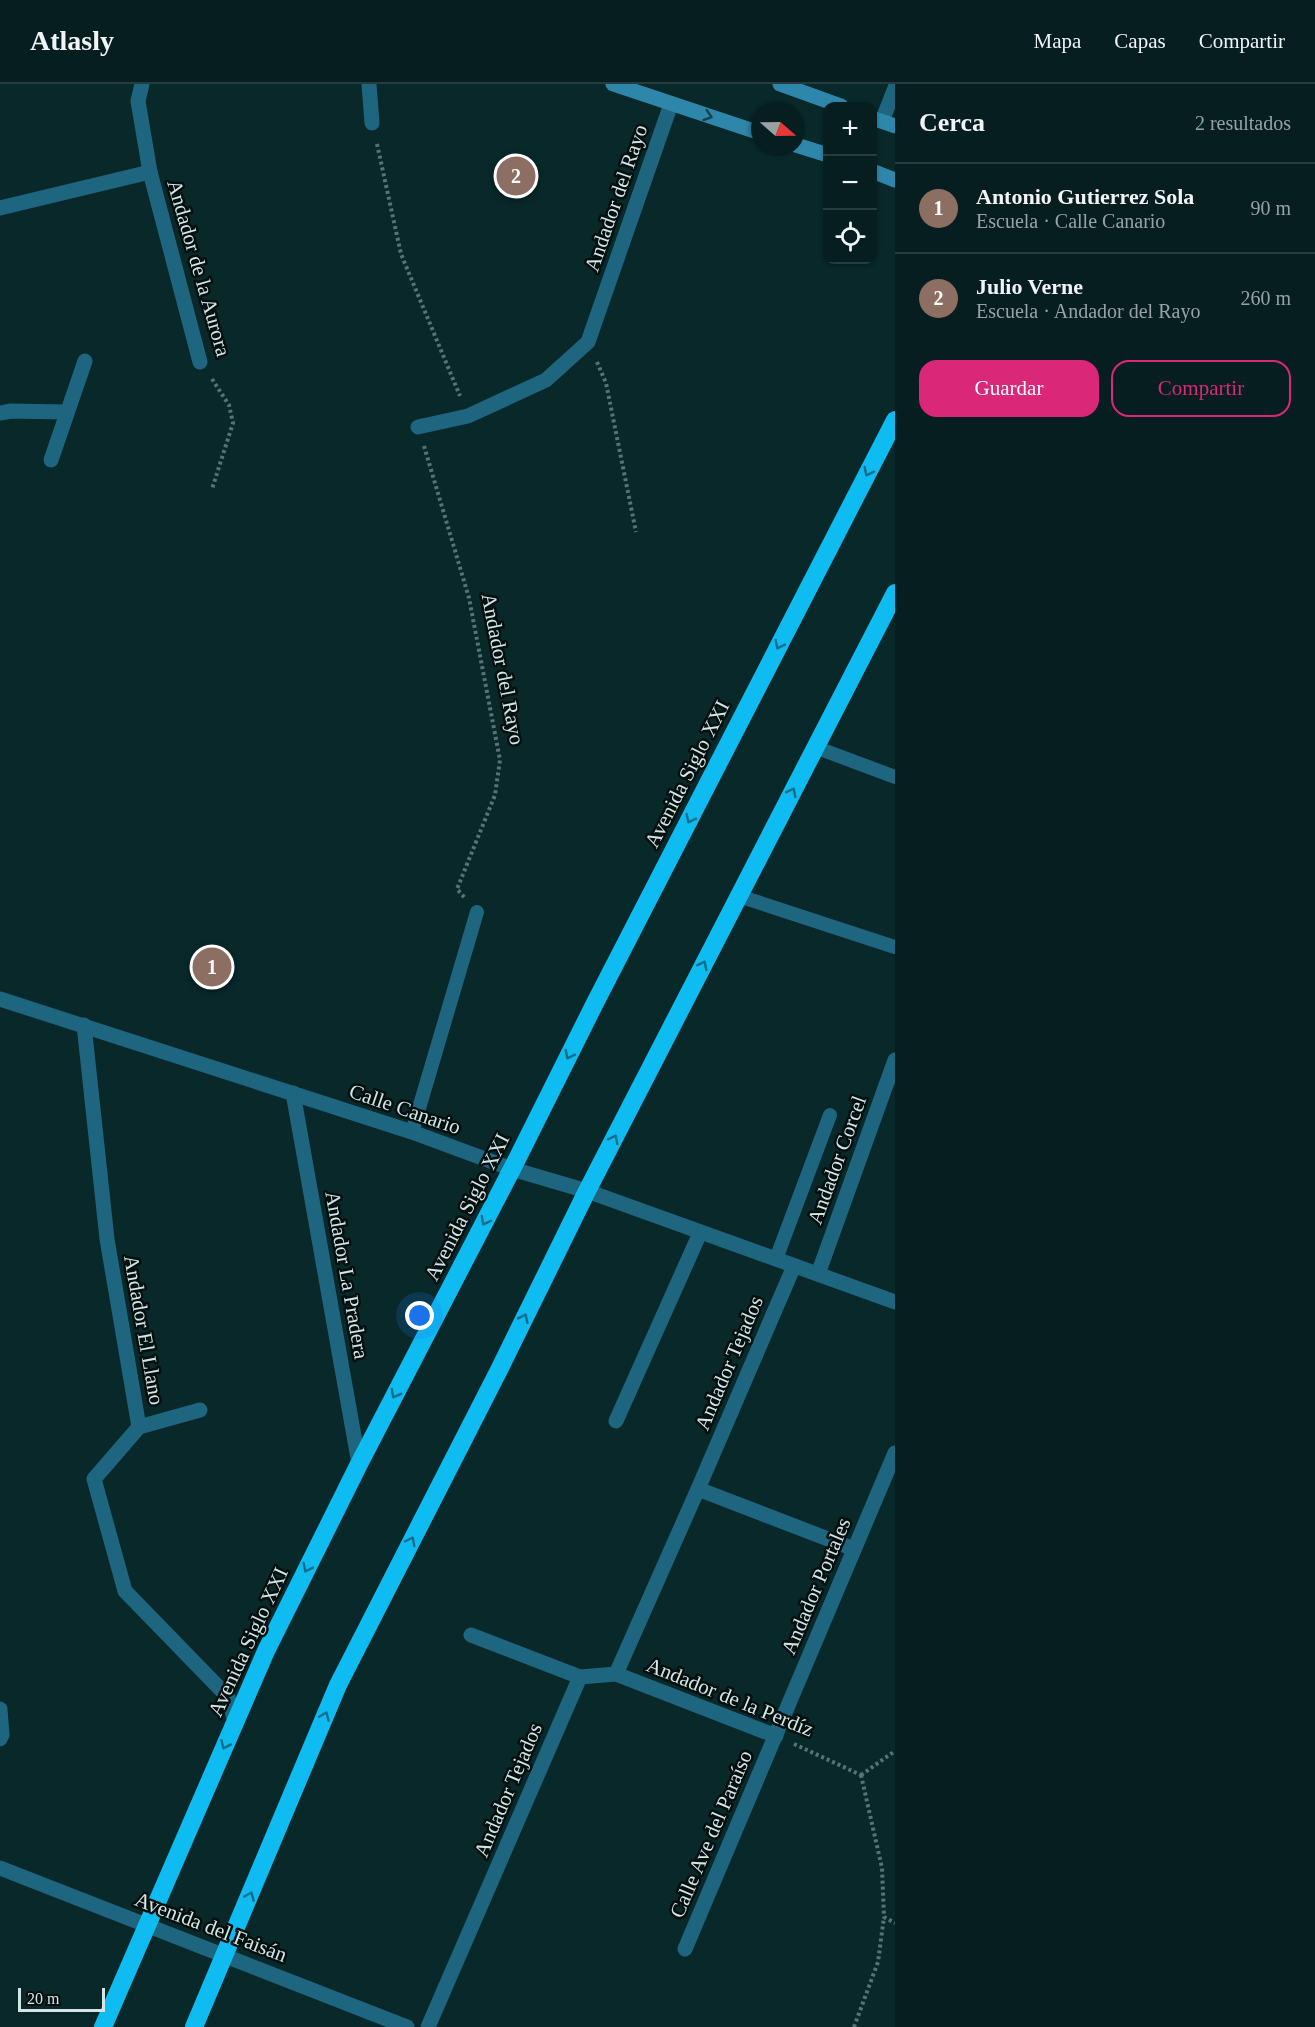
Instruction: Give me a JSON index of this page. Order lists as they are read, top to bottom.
{
  "streets": {
    "highway": ["Avenida Siglo XXI"],
    "street": [
      "Andador del Rayo",
      "Andador de la Aurora",
      "Calle Canario",
      "Andador Corcel",
      "Andador La Pradera",
      "Andador El Llano",
      "Andador Tejados",
      "Andador Portales",
      "Andador de la Perdíz",
      "Calle Ave del Paraíso",
      "Avenida del Faisán"
    ]
  },
  "crossings": [
    ["Avenida Siglo XXI", "Calle Canario"],
    ["Avenida Siglo XXI", "Andador La Pradera"],
    ["Avenida Siglo XXI", "Andador El Llano"],
    ["Avenida Siglo XXI", "Avenida del Faisán"],
    ["Calle Canario", "Andador Corcel"],
    ["Calle Canario", "Andador La Pradera"],
    ["Calle Canario", "Andador El Llano"],
    ["Calle Canario", "Andador Tejados"],
    ["Andador Tejados", "Andador de la Perdíz"],
    ["Andador Portales", "Andador de la Perdíz"],
    ["Andador Portales", "Calle Ave del Paraíso"],
    ["Andador de la Perdíz", "Calle Ave del Paraíso"]
  ],
  "scale_bar": "20 m",
  "north": "right",
  "page": {
    "header": "Atlasly",
    "nav": ["Mapa", "Capas", "Compartir"],
    "heading": ["Cerca", "2 resultados"],
    "map_buttons": ["+", "−"],
    "pins": ["2", "1"],
    "list": [
      {
        "mark": "1",
        "name": "Antonio Gutierrez Sola",
        "note": "Escuela · Calle Canario",
        "value": "90 m"
      },
      {
        "mark": "2",
        "name": "Julio Verne",
        "note": "Escuela · Andador del Rayo",
        "value": "260 m"
      }
    ],
    "buttons": ["Guardar", "Compartir"],
    "scale": "20 m"
  }
}
